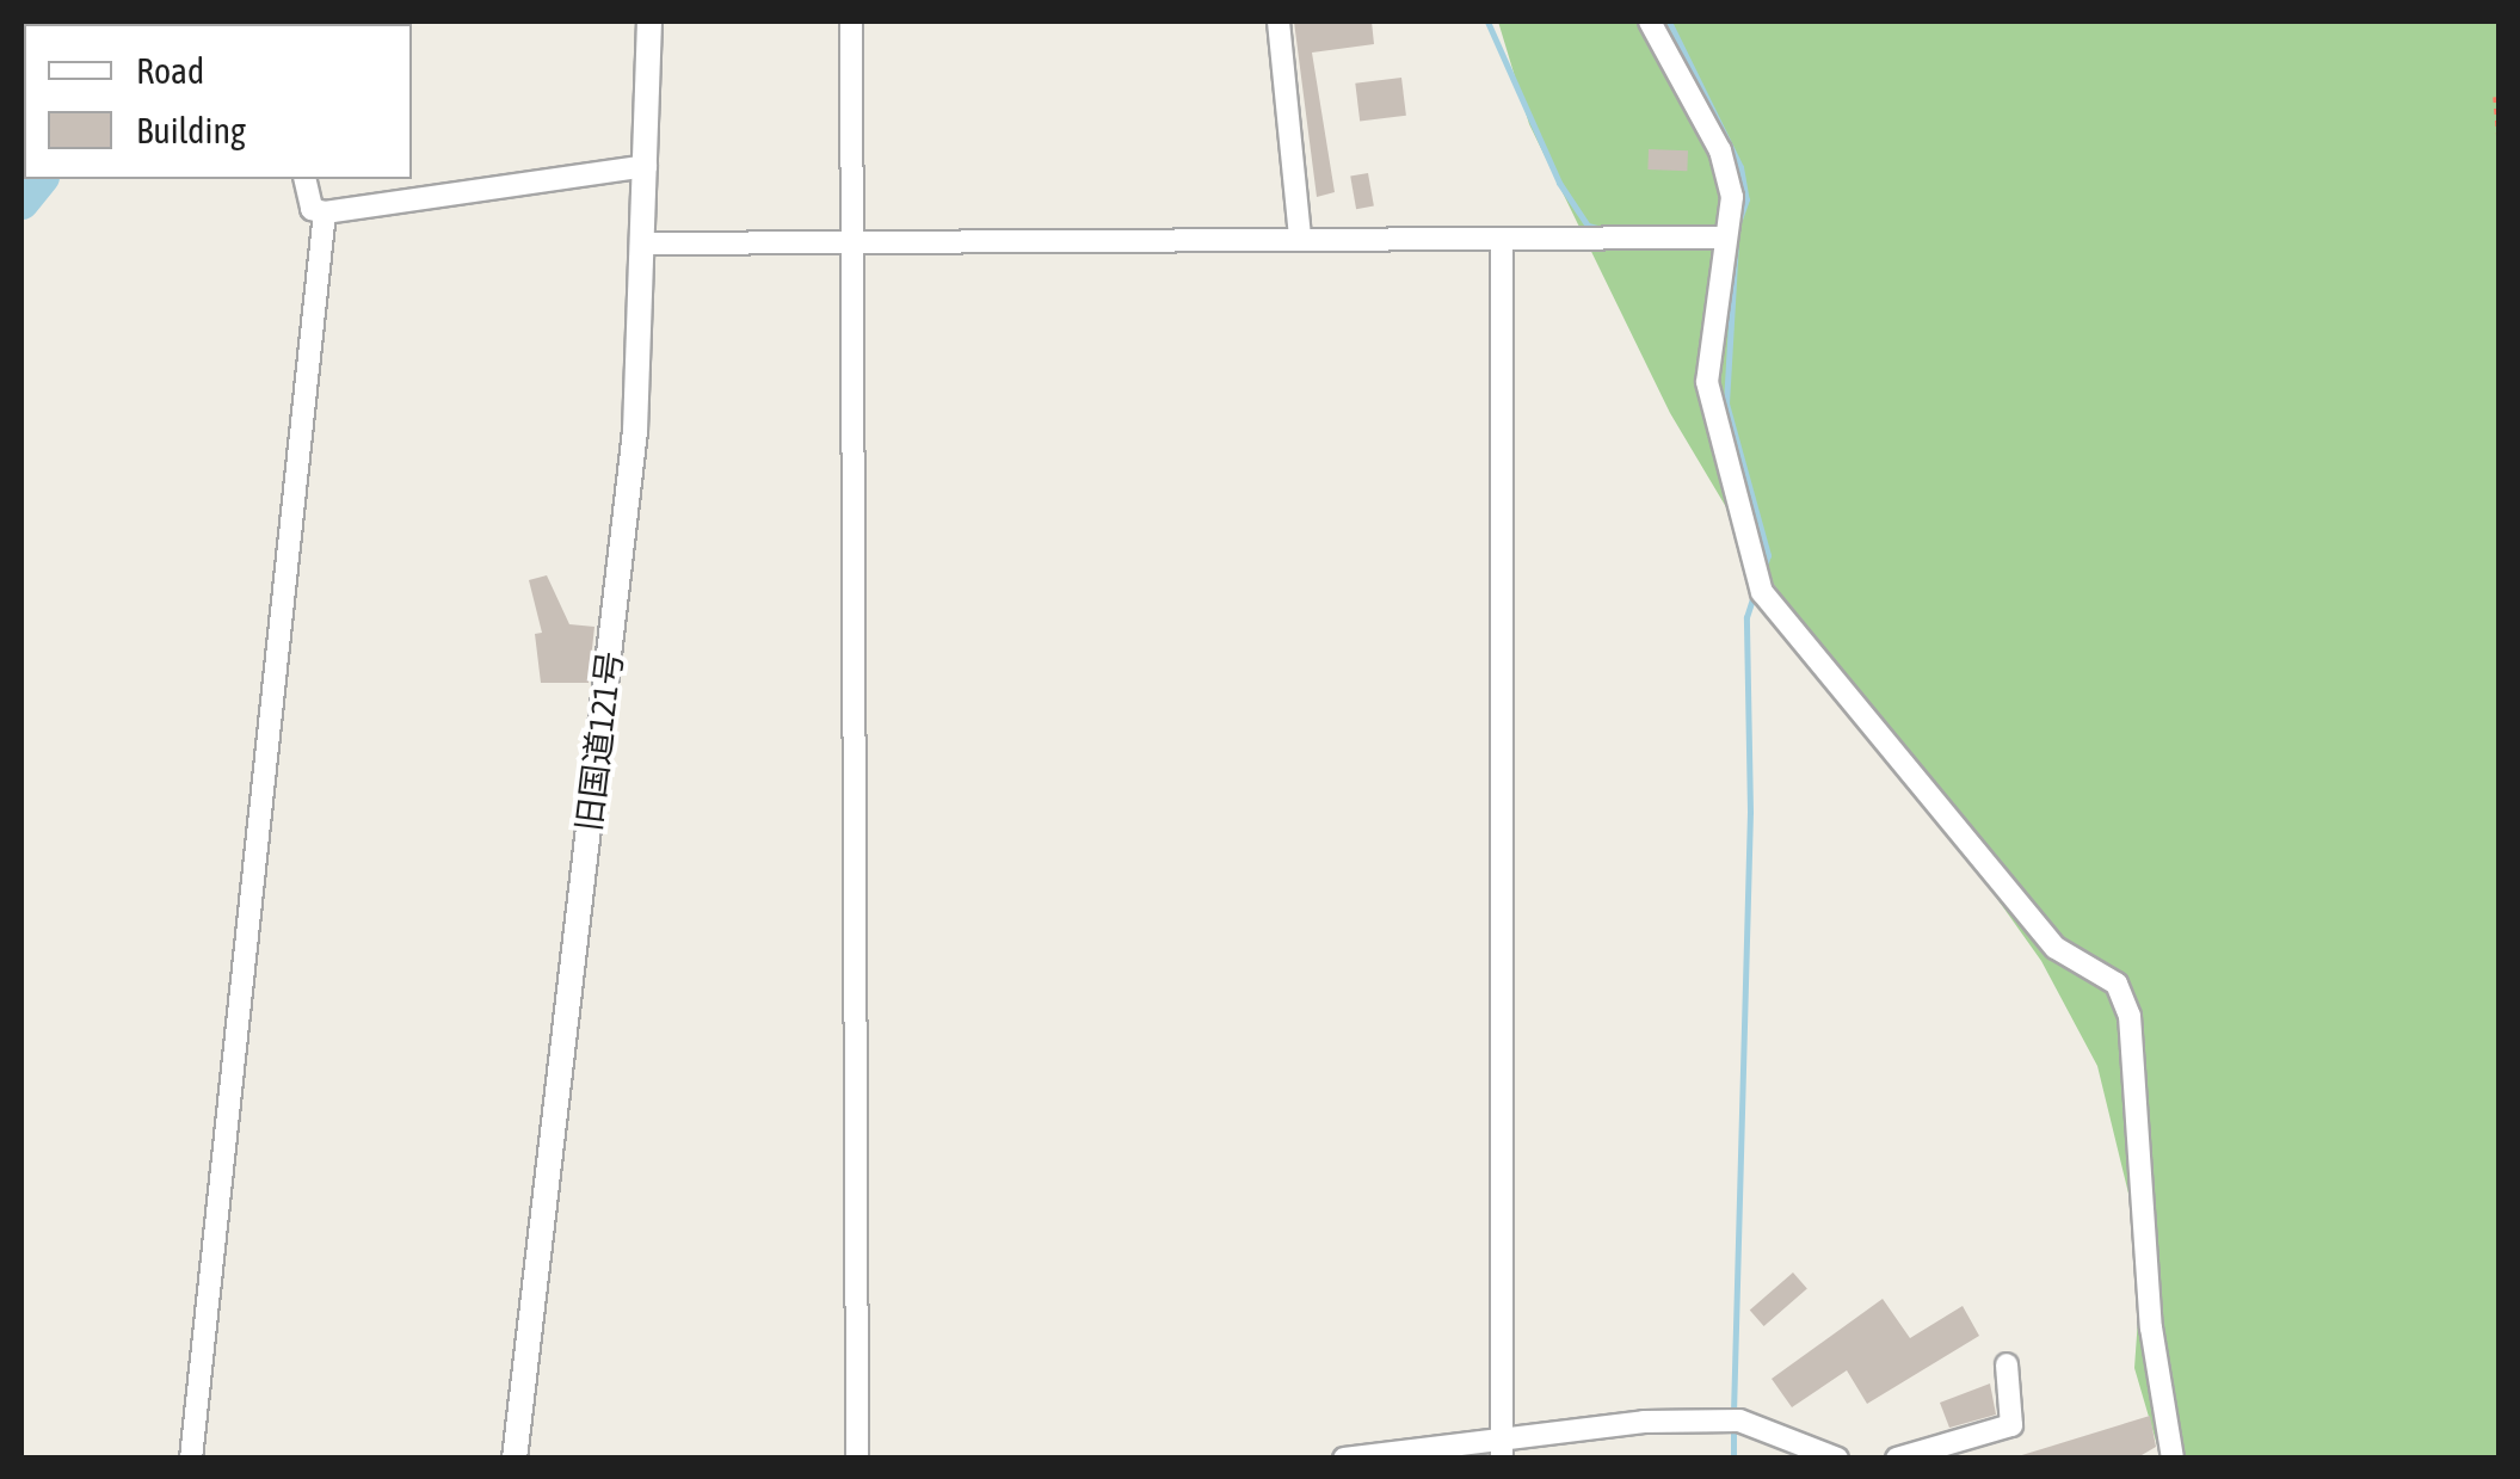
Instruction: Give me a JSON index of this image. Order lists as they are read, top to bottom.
{
  "streets": {
    "street": ["旧国道121号"]
  },
  "legend": ["Road", "Building"]
}
